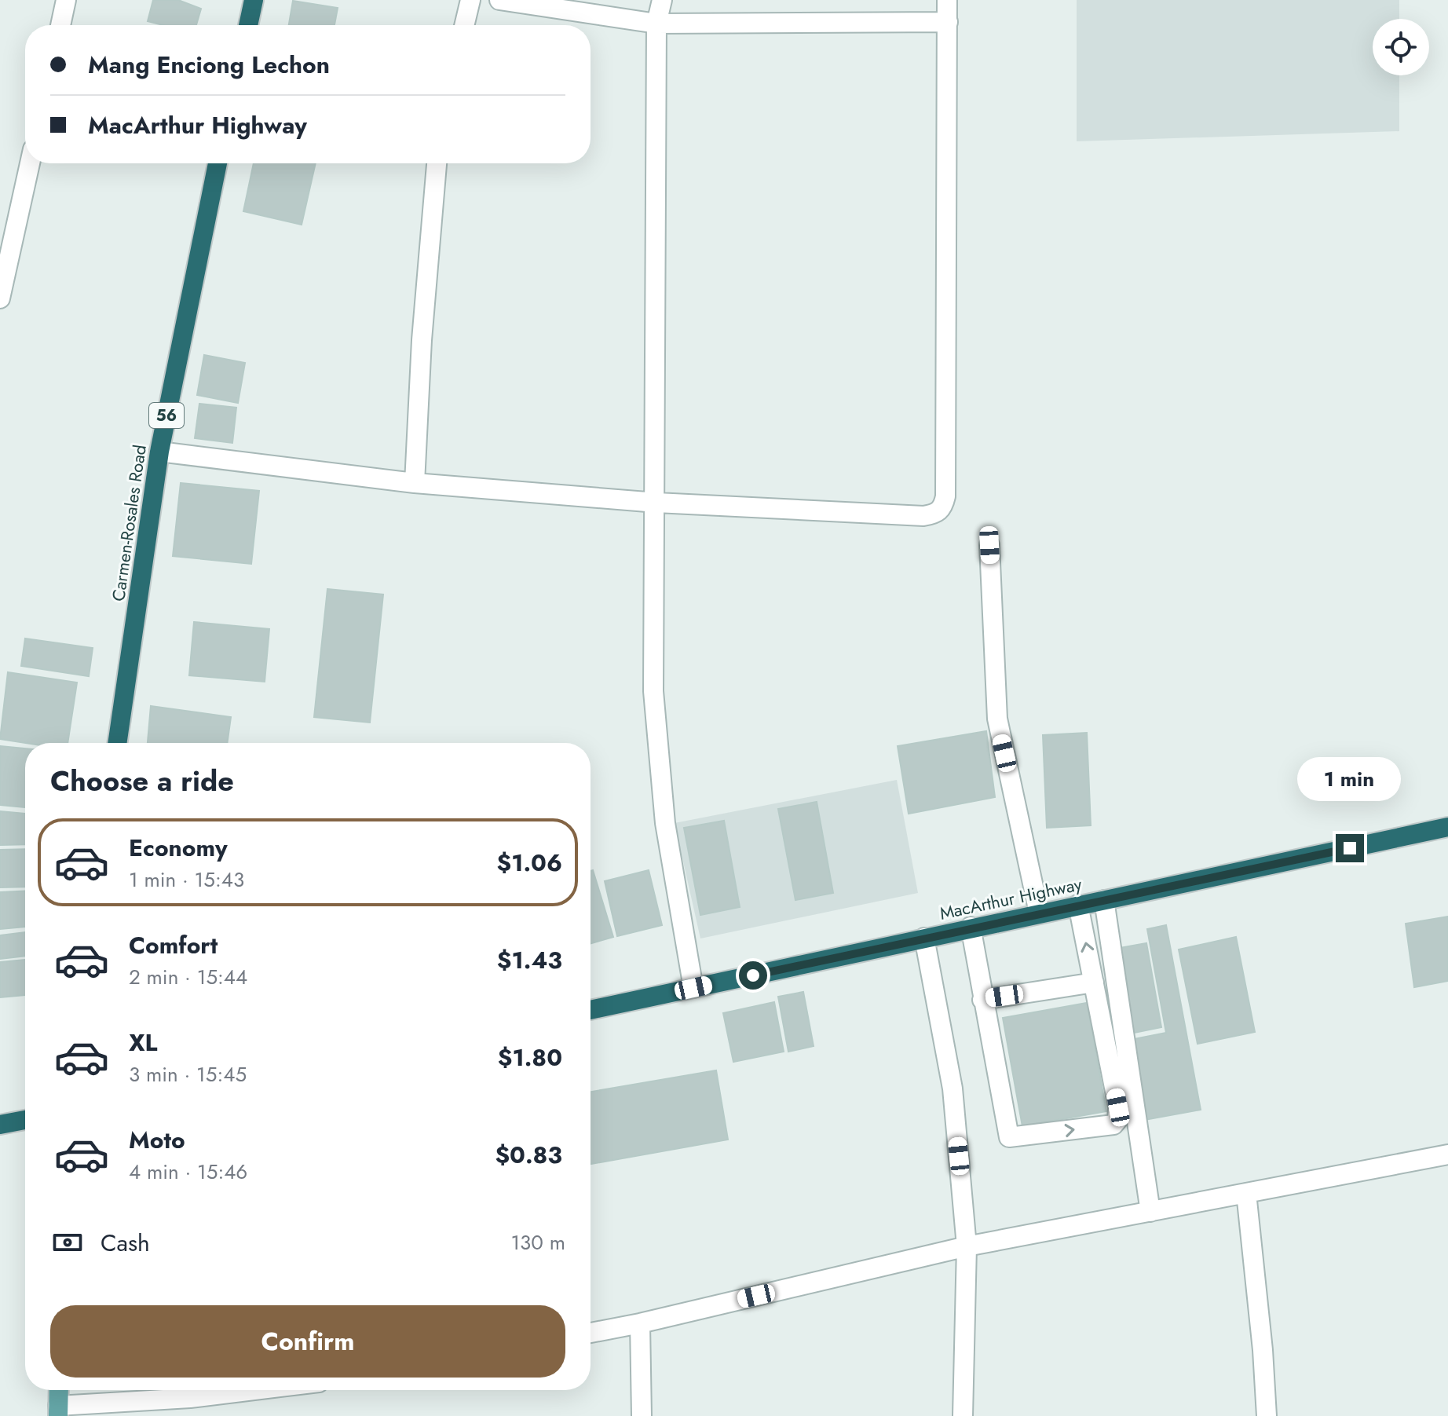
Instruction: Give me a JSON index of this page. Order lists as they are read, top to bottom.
{
  "streets": {
    "highway": ["56", "Carmen-Rosales Road", "MacArthur Highway"]
  },
  "page": {
    "banner": ["Mang Enciong Lechon", "MacArthur Highway"],
    "heading": "Choose a ride",
    "bubble": "1 min",
    "list": [
      {
        "name": "Economy",
        "note": "1 min · 15:43",
        "value": "$1.06"
      },
      {
        "name": "Comfort",
        "note": "2 min · 15:44",
        "value": "$1.43"
      },
      {
        "name": "XL",
        "note": "3 min · 15:45",
        "value": "$1.80"
      },
      {
        "name": "Moto",
        "note": "4 min · 15:46",
        "value": "$0.83"
      }
    ],
    "pay": ["Cash", "130 m"],
    "buttons": "Confirm"
  }
}
